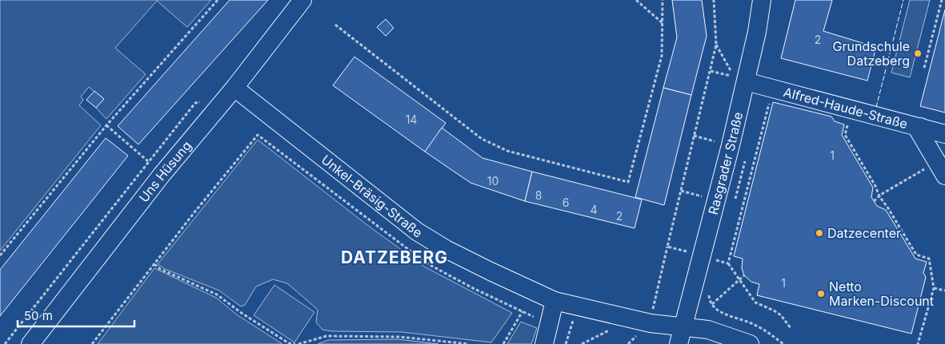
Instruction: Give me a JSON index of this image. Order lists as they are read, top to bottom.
{
  "streets": {
    "street": [
      "Alfred-Haude-Straße",
      "Rasgrader Straße",
      "Uns Hüsung",
      "Unkel-Bräsig-Straße"
    ]
  },
  "crossings": [
    ["Alfred-Haude-Straße", "Rasgrader Straße"],
    ["Rasgrader Straße", "Unkel-Bräsig-Straße"],
    ["Uns Hüsung", "Unkel-Bräsig-Straße"]
  ],
  "districts": ["DATZEBERG"],
  "places": ["Grundschule Datzeberg", "Datzecenter", "Netto Marken-Discount"],
  "house_numbers": [
    "2",
    "14",
    "1",
    "10",
    "8",
    "6",
    "4",
    "2",
    "1"
  ],
  "scale_bar": "50 m"
}
